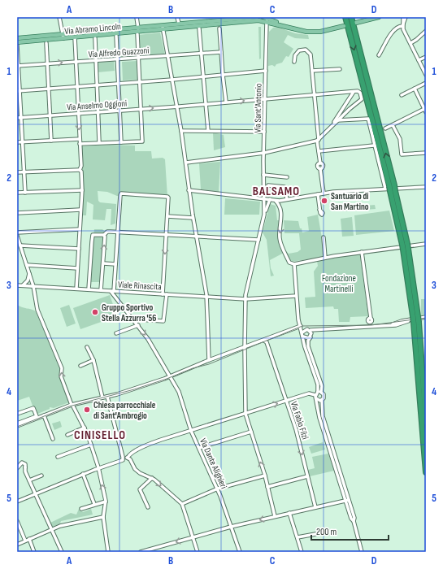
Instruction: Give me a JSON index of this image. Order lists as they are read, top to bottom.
{
  "streets": {
    "main road": ["Via Abramo Lincoln"],
    "street": [
      "Via Alfredo Guazzoni",
      "Via Anselmo Oggioni",
      "Via Sant'Antonio",
      "Viale Rinascita",
      "Via Fabio Filzi",
      "Via Dante Alighieri"
    ]
  },
  "crossings": [
    ["Via Abramo Lincoln", "Via Sant'Antonio"],
    ["Via Anselmo Oggioni", "Via Sant'Antonio"],
    ["Viale Rinascita", "Via Dante Alighieri"]
  ],
  "one_way": ["Via Fabio Filzi"],
  "districts": ["BALSAMO", "CINISELLO"],
  "parks": ["Fondazione Martinelli"],
  "places": ["Santuario di San Martino", "Gruppo Sportivo Stella Azzurra '56", "Chiesa parrocchiale di Sant'Ambrogio"],
  "scale_bar": "200 m",
  "grid": {
    "columns": [
      "A",
      "B",
      "C",
      "D"
    ],
    "rows": [
      "1",
      "2",
      "3",
      "4",
      "5"
    ]
  }
}
